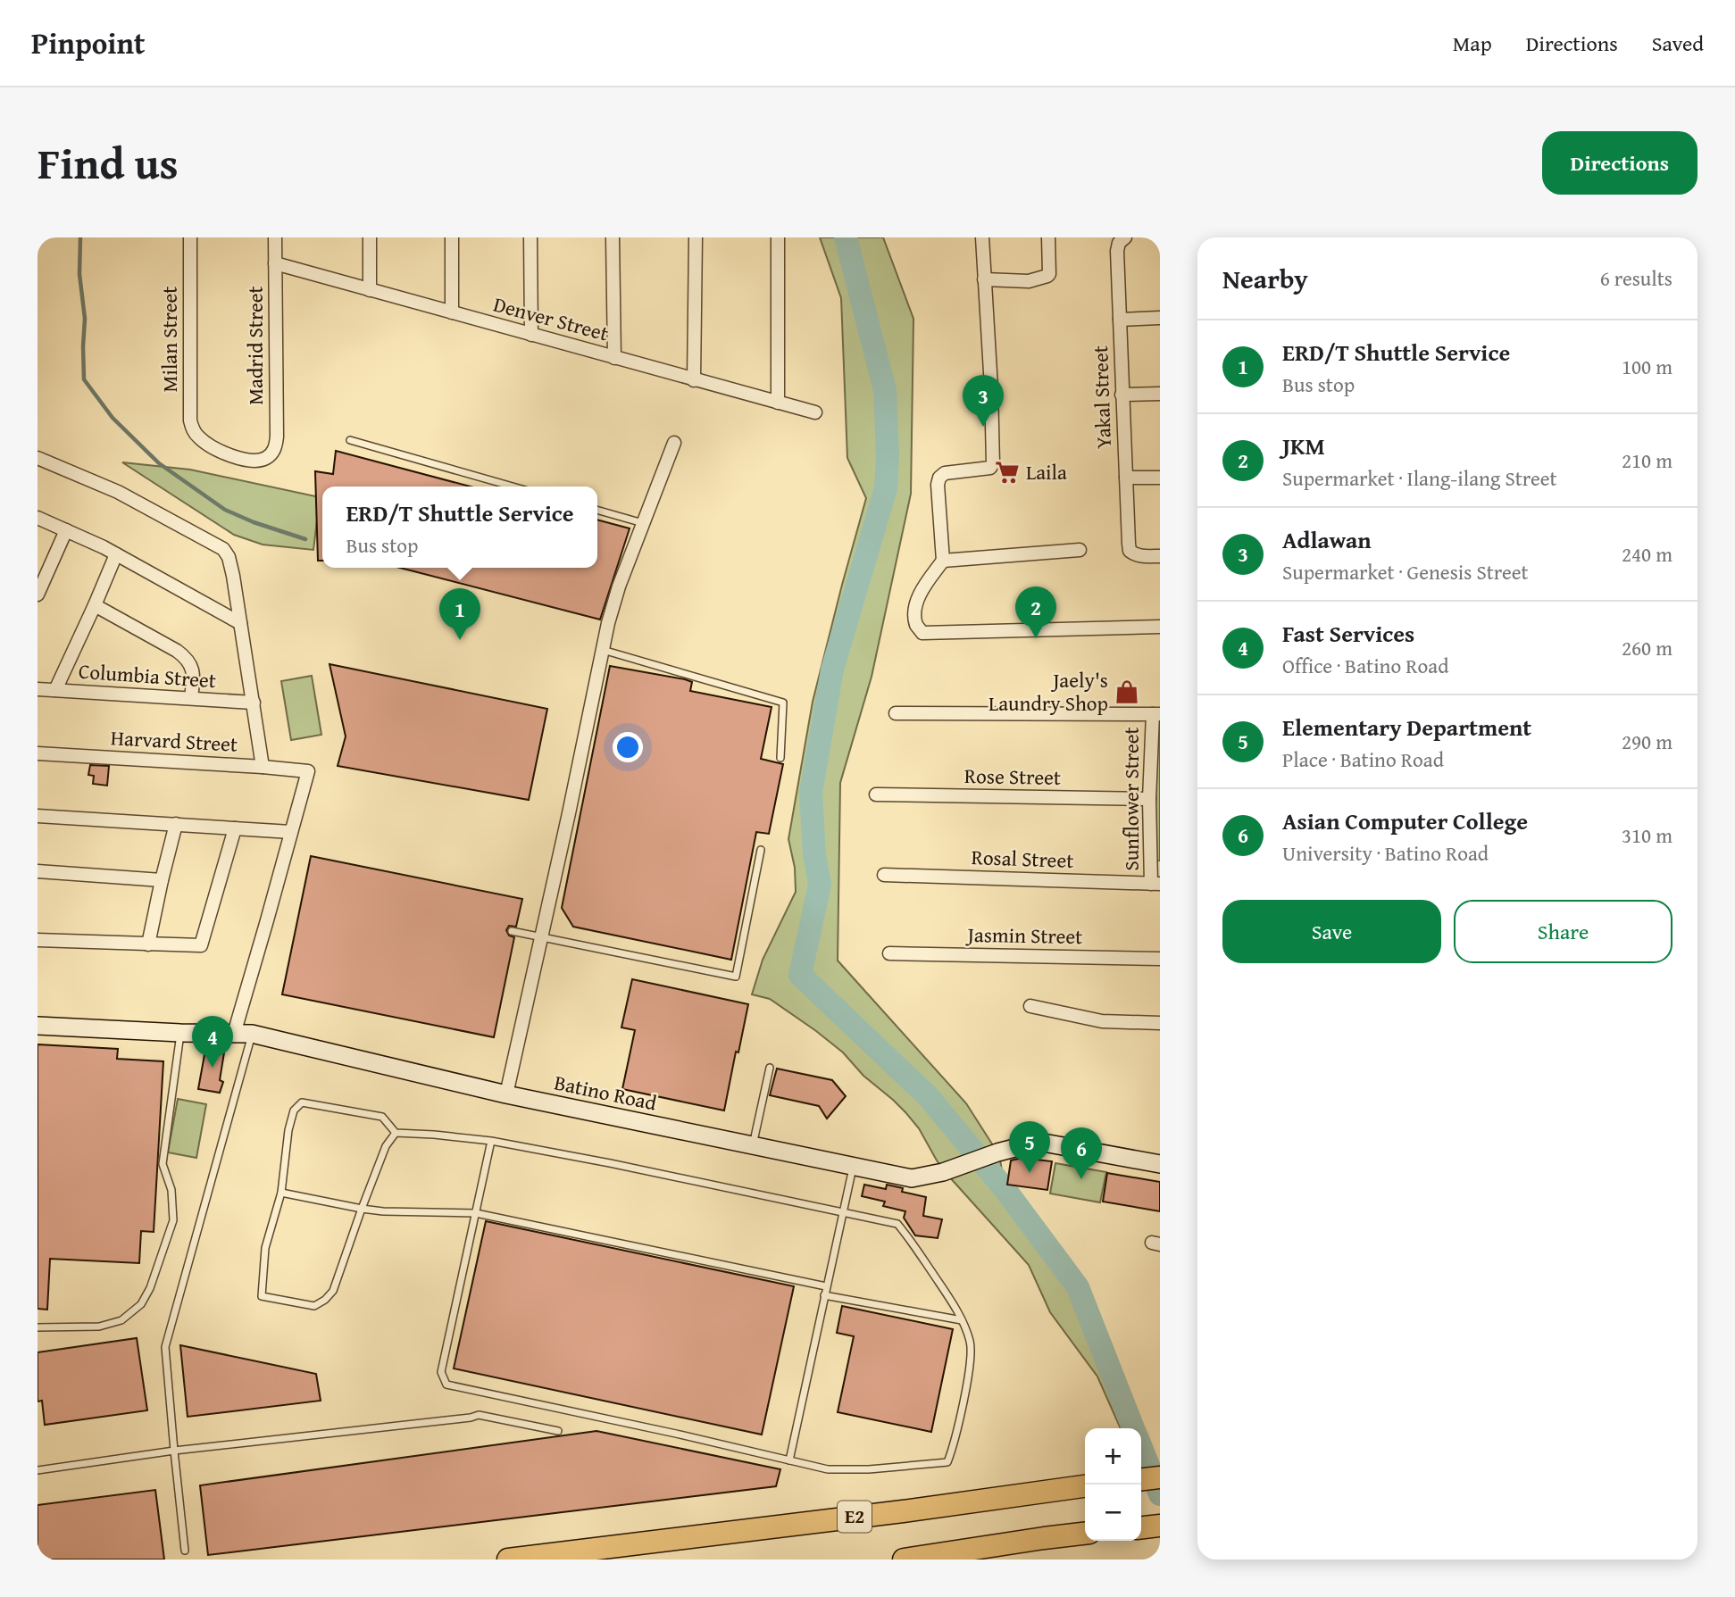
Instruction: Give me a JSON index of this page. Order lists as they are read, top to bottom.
{
  "streets": {
    "highway": ["E2"],
    "main road": ["Batino Road"],
    "street": [
      "Denver Street",
      "Milan Street",
      "Madrid Street",
      "Yakal Street",
      "Columbia Street",
      "Harvard Street",
      "Rose Street",
      "Sunflower Street",
      "Rosal Street",
      "Jasmin Street"
    ]
  },
  "crossings": [
    ["Denver Street", "Madrid Street"],
    ["Milan Street", "Madrid Street"],
    ["Rose Street", "Sunflower Street"],
    ["Sunflower Street", "Rosal Street"]
  ],
  "places": {
    "supermarket": ["Laila"],
    "shop": ["Jaely's Laundry Shop"]
  },
  "page": {
    "header": "Pinpoint",
    "nav": ["Map", "Directions", "Saved"],
    "title": "Find us",
    "buttons": [
      "Directions",
      ["Save", "Share"]
    ],
    "heading": ["Nearby", "6 results"],
    "list": [
      {
        "mark": "1",
        "name": "ERD/T Shuttle Service",
        "note": "Bus stop",
        "value": "100 m"
      },
      {
        "mark": "2",
        "name": "JKM",
        "note": "Supermarket · Ilang-ilang Street",
        "value": "210 m"
      },
      {
        "mark": "3",
        "name": "Adlawan",
        "note": "Supermarket · Genesis Street",
        "value": "240 m"
      },
      {
        "mark": "4",
        "name": "Fast Services",
        "note": "Office · Batino Road",
        "value": "260 m"
      },
      {
        "mark": "5",
        "name": "Elementary Department",
        "note": "Place · Batino Road",
        "value": "290 m"
      },
      {
        "mark": "6",
        "name": "Asian Computer College",
        "note": "University · Batino Road",
        "value": "310 m"
      }
    ],
    "pins": [
      "3",
      "2",
      "1",
      "4",
      "5",
      "6"
    ],
    "popup": ["ERD/T Shuttle Service", "Bus stop"],
    "map_buttons": ["+", "−"]
  }
}
